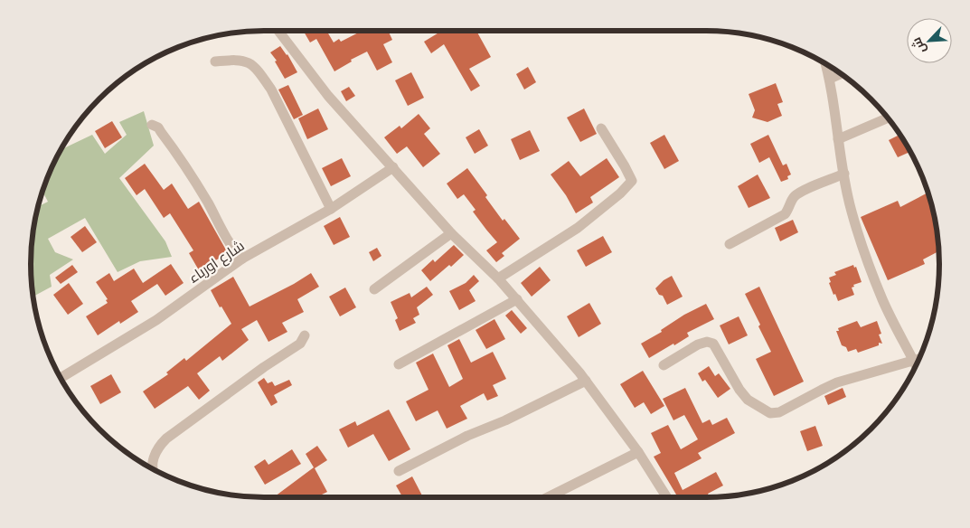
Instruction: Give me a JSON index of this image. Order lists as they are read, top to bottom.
{
  "streets": {
    "street": ["شارع اورباء"]
  },
  "north": "bottom left"
}
